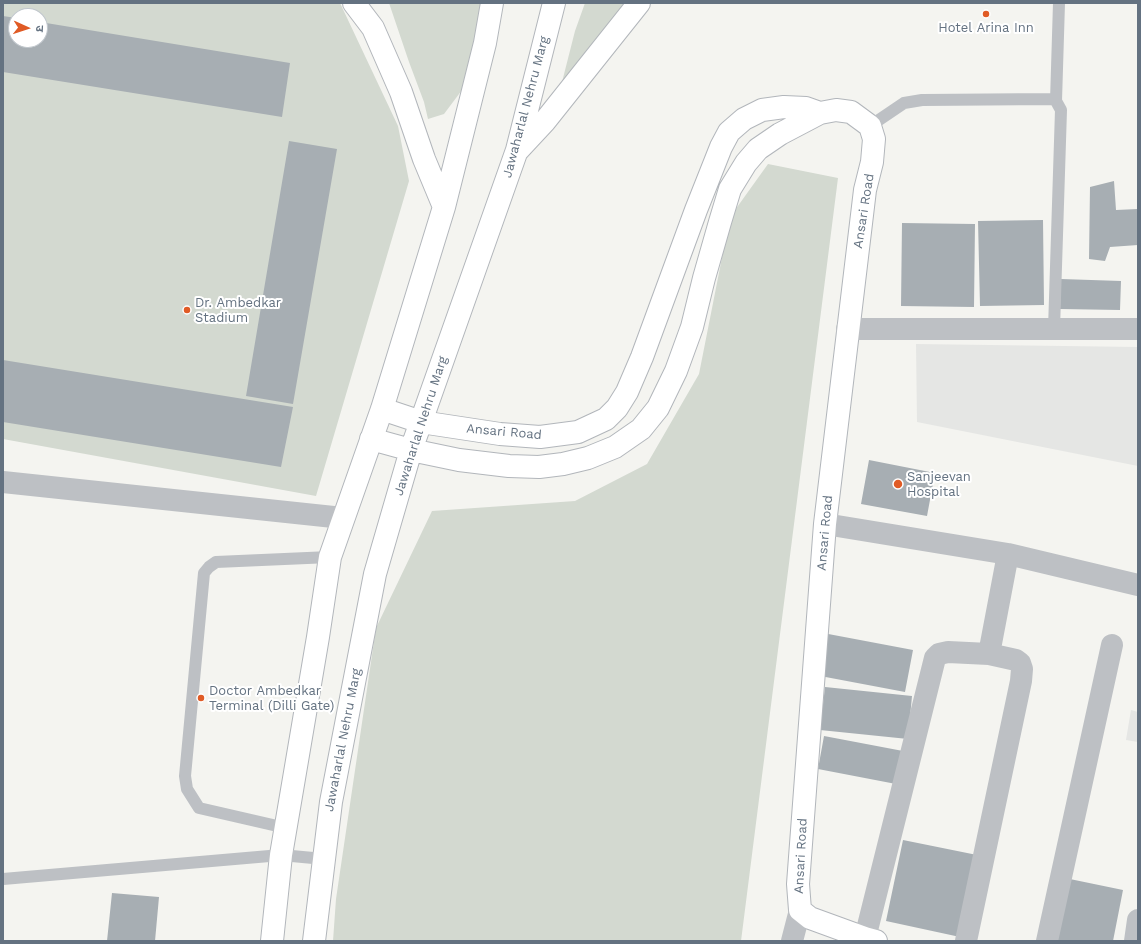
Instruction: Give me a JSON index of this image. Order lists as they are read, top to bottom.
{
  "streets": {
    "main road": ["Jawaharlal Nehru Marg", "Ansari Road"]
  },
  "crossings": [
    ["Jawaharlal Nehru Marg", "Ansari Road"]
  ],
  "places": [
    "Hotel Arina Inn",
    "Dr. Ambedkar Stadium",
    "Sanjeevan Hospital",
    "Doctor Ambedkar Terminal (Dilli Gate)"
  ],
  "north": "right"
}
